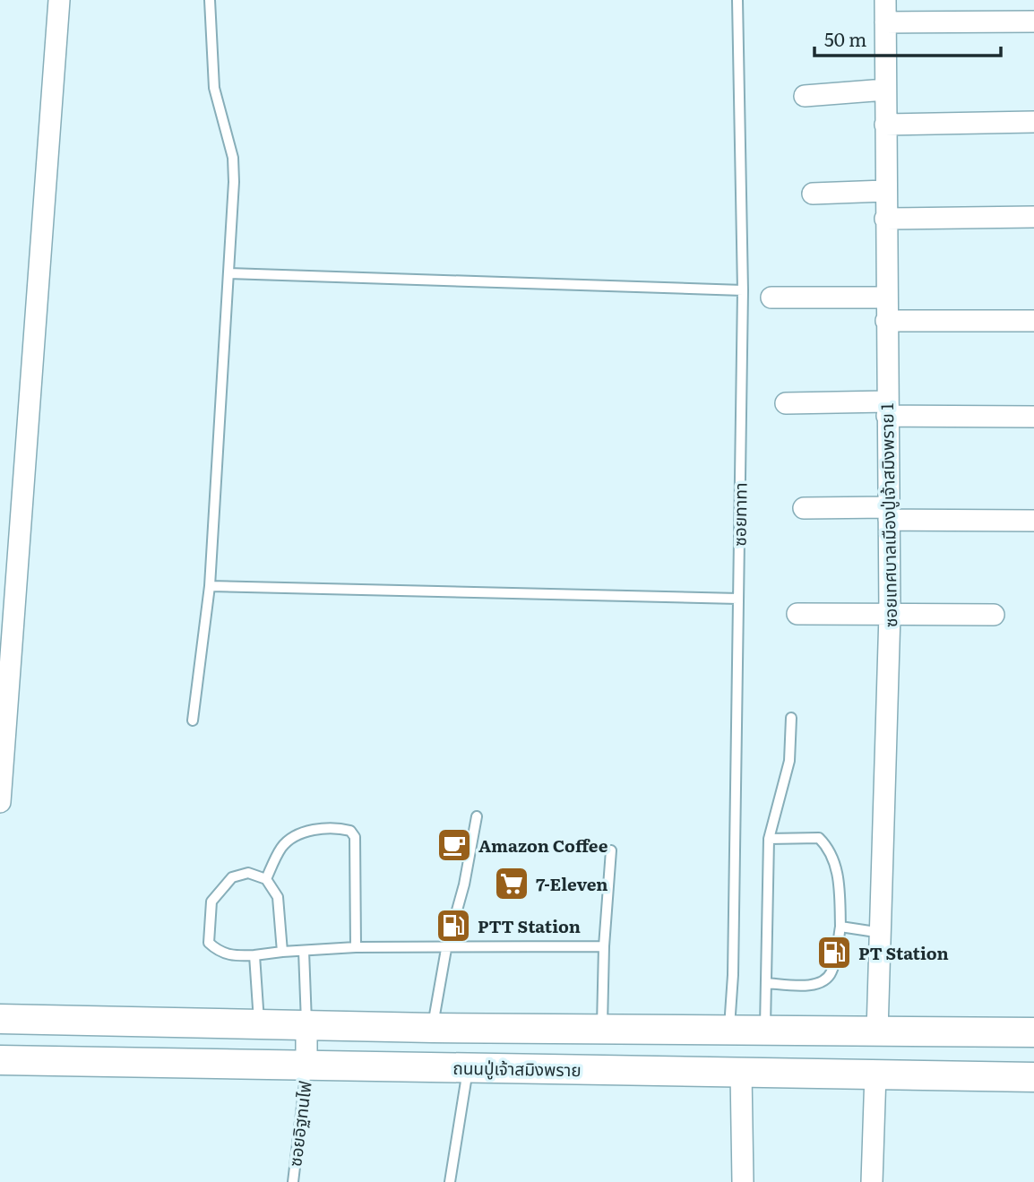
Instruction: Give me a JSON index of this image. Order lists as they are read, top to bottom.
{
  "streets": {
    "main road": ["ถนนปู่เจ้าสมิงพราย"],
    "street": ["ซอยเทศบาลเมืองปู่เจ้าสมิงพราย 1"],
    "lane": ["ซอยทาทา", "ซอยอิฐทนไฟ"]
  },
  "crossings": [
    ["ถนนปู่เจ้าสมิงพราย", "ซอยอิฐทนไฟ"]
  ],
  "places": {
    "cafe": ["Amazon Coffee"],
    "supermarket": ["7-Eleven"],
    "fuel station": ["PTT Station", "PT Station"]
  },
  "scale_bar": "50 m"
}
